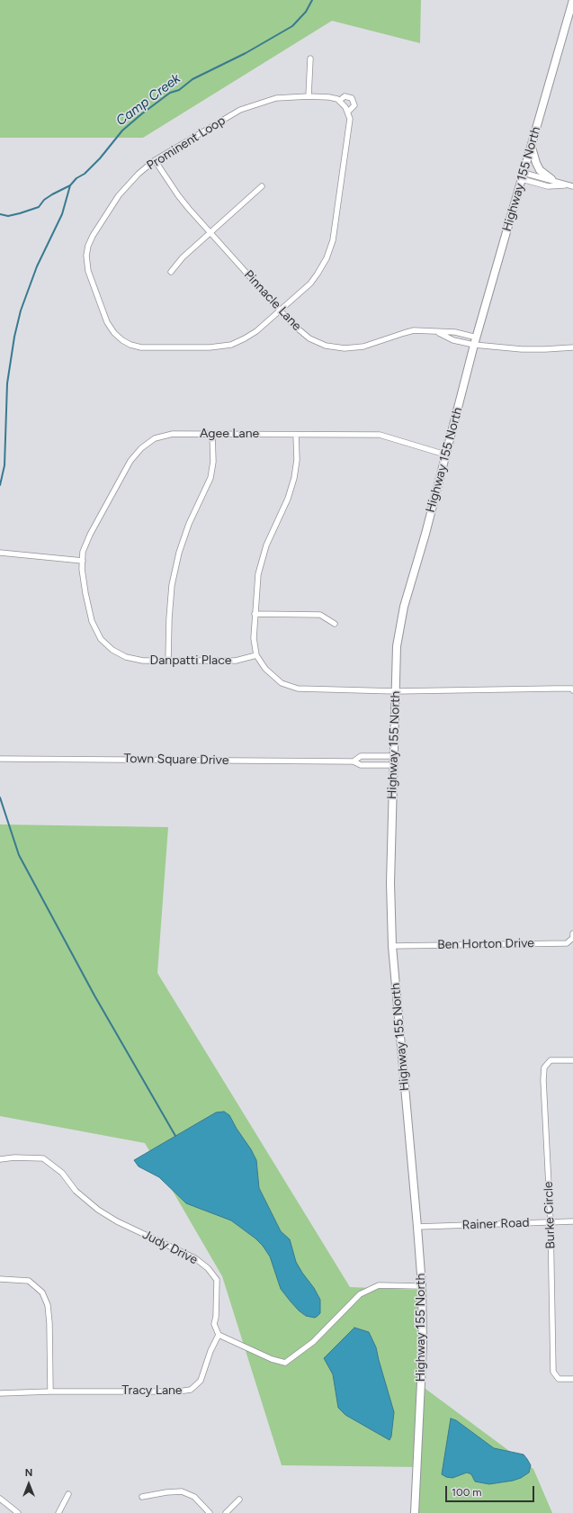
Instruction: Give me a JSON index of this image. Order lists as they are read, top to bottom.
{
  "streets": {
    "main road": ["Highway 155 North"],
    "street": [
      "Prominent Loop",
      "Pinnacle Lane",
      "Agee Lane",
      "Danpatti Place",
      "Town Square Drive",
      "Ben Horton Drive",
      "Burke Circle",
      "Rainer Road",
      "Judy Drive",
      "Tracy Lane"
    ]
  },
  "crossings": [
    ["Prominent Loop", "Pinnacle Lane"],
    ["Highway 155 North", "Pinnacle Lane"],
    ["Highway 155 North", "Agee Lane"],
    ["Highway 155 North", "Town Square Drive"],
    ["Highway 155 North", "Ben Horton Drive"],
    ["Highway 155 North", "Rainer Road"],
    ["Agee Lane", "Danpatti Place"],
    ["Burke Circle", "Rainer Road"],
    ["Judy Drive", "Tracy Lane"]
  ],
  "water": ["Camp Creek"],
  "scale_bar": "100 m",
  "north": "top"
}
